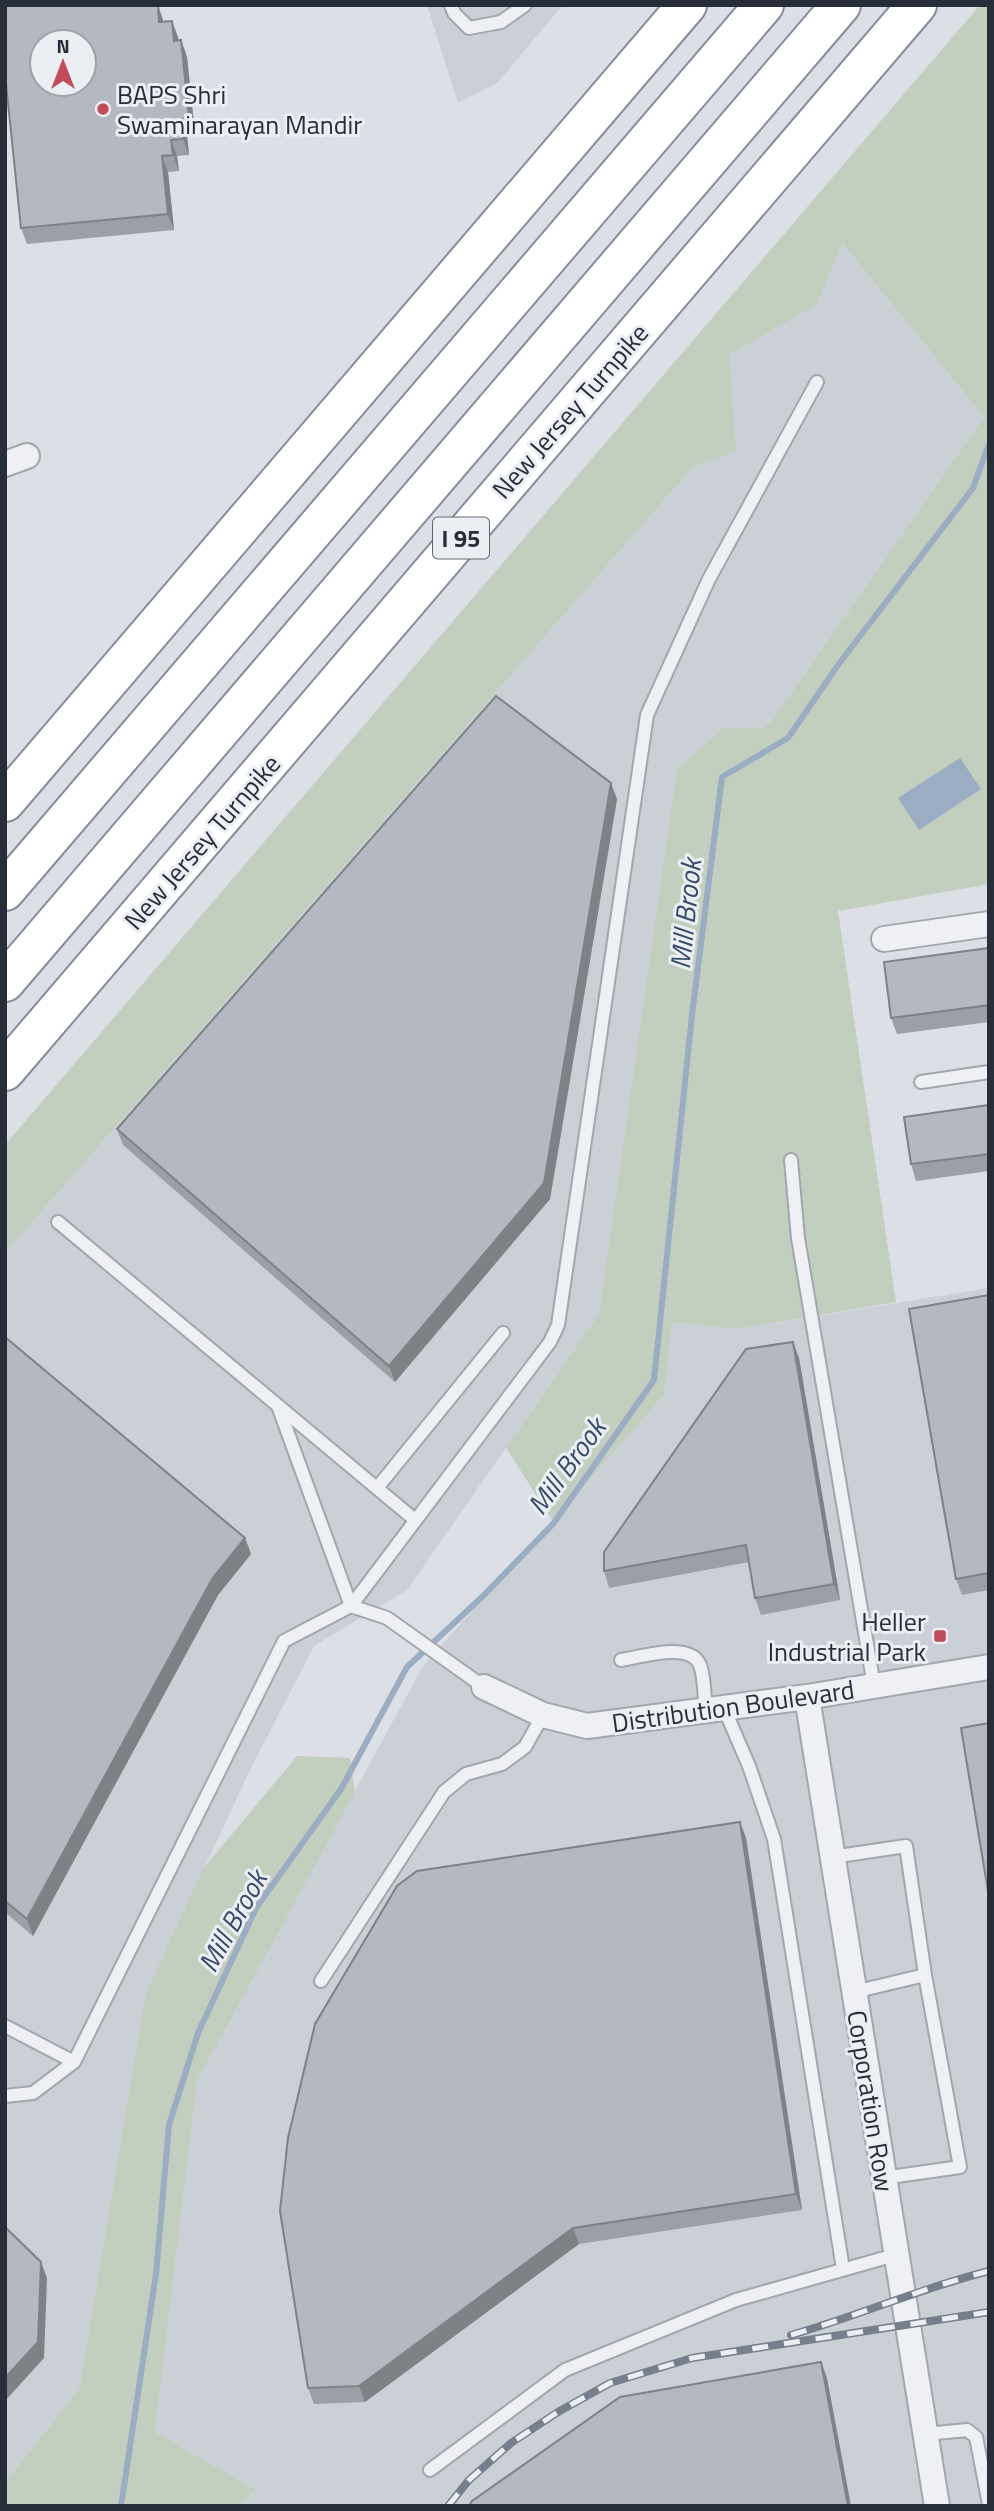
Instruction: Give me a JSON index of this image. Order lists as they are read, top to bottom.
{
  "streets": {
    "highway": ["New Jersey Turnpike", "I 95"],
    "street": ["Distribution Boulevard", "Corporation Row"]
  },
  "crossings": [
    ["Distribution Boulevard", "Corporation Row"]
  ],
  "water": ["Mill Brook"],
  "places": {
    "other": ["BAPS Shri Swaminarayan Mandir"],
    "transit": ["Heller Industrial Park"]
  },
  "north": "top"
}
